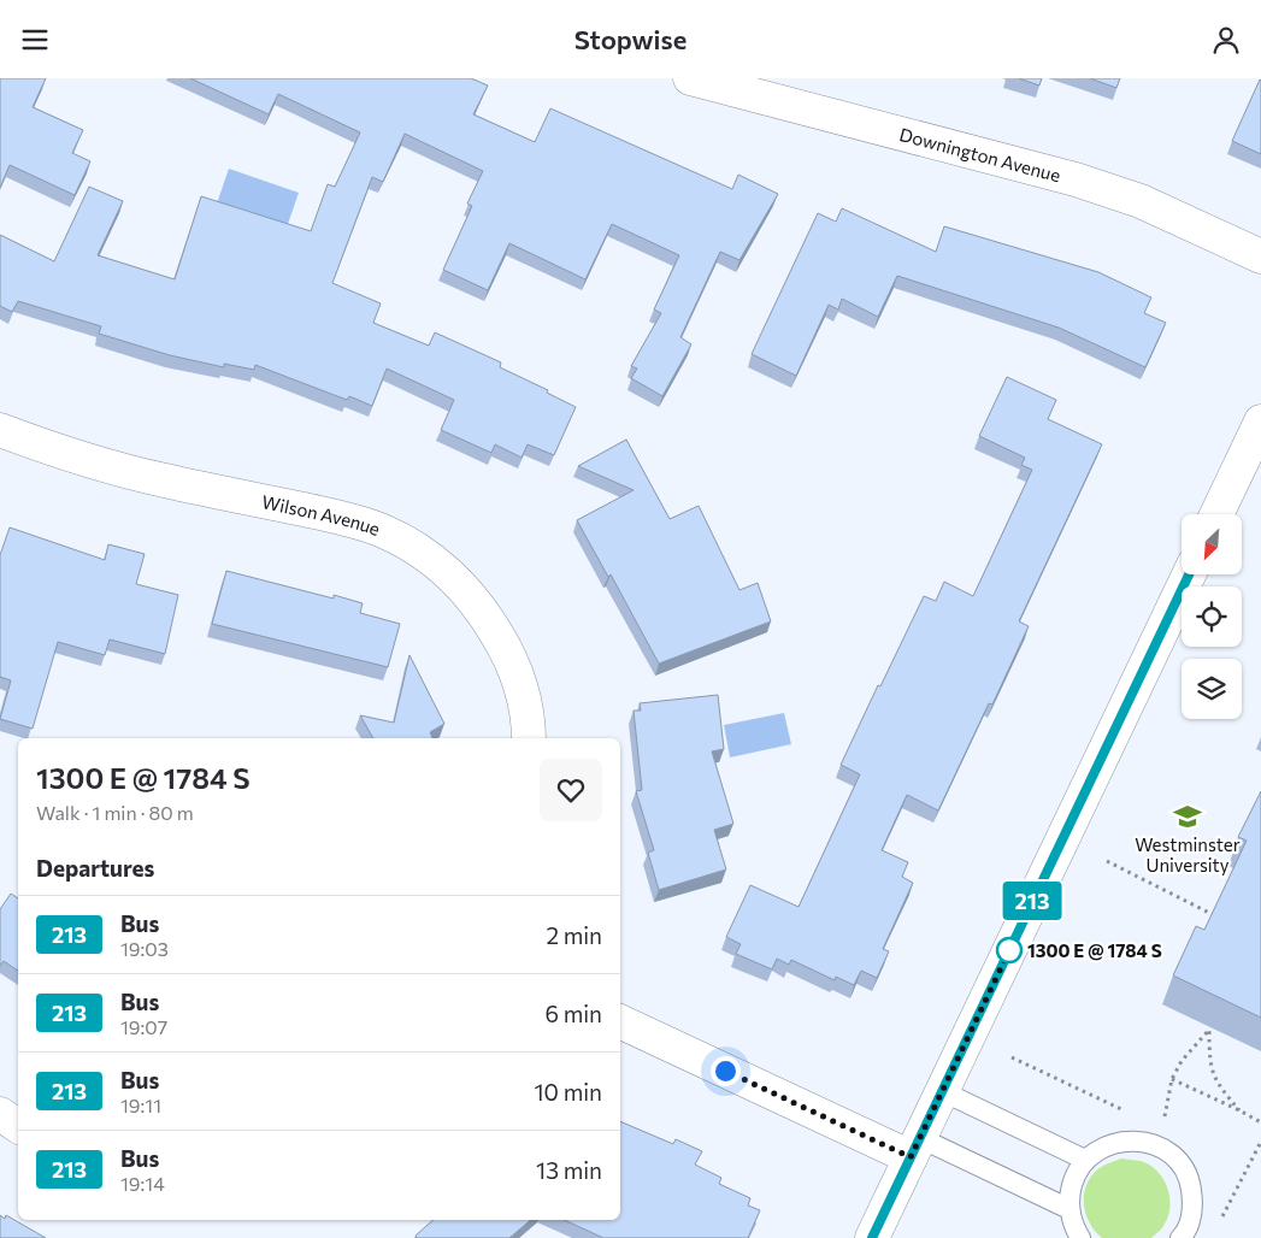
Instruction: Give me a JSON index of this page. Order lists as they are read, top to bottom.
{
  "streets": {
    "street": ["Downington Avenue", "Wilson Avenue"]
  },
  "places": {
    "school or university": ["Westminster University"],
    "other": ["1300 E @ 1784 S"]
  },
  "lines": ["bus line 213"],
  "north": "bottom left",
  "page": {
    "header": "Stopwise",
    "on_map": "213",
    "heading": [
      ["1300 E @ 1784 S", "Walk · 1 min · 80 m"],
      "Departures"
    ],
    "list": [
      {
        "mark": "213",
        "name": "Bus",
        "note": "19:03",
        "value": "2 min"
      },
      {
        "mark": "213",
        "name": "Bus",
        "note": "19:07",
        "value": "6 min"
      },
      {
        "mark": "213",
        "name": "Bus",
        "note": "19:11",
        "value": "10 min"
      },
      {
        "mark": "213",
        "name": "Bus",
        "note": "19:14",
        "value": "13 min"
      }
    ]
  }
}
